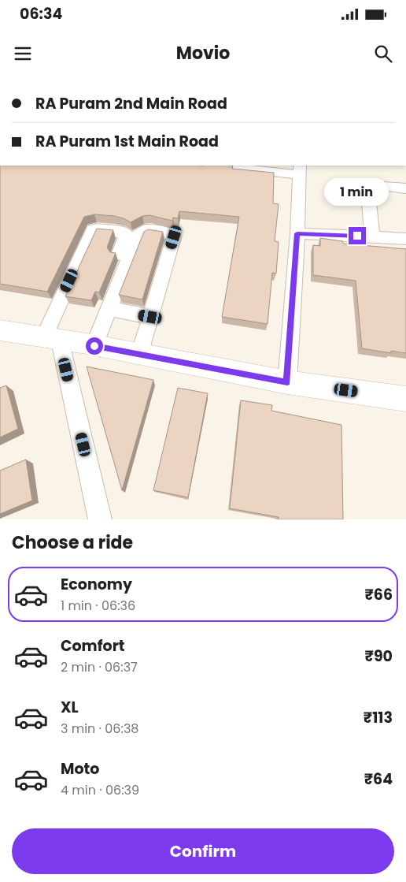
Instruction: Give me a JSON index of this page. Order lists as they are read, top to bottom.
{
  "page": {
    "status": "06:34",
    "header": "Movio",
    "banner": ["RA Puram 2nd Main Road", "RA Puram 1st Main Road"],
    "bubble": "1 min",
    "heading": "Choose a ride",
    "list": [
      {
        "name": "Economy",
        "note": "1 min · 06:36",
        "value": "₹66"
      },
      {
        "name": "Comfort",
        "note": "2 min · 06:37",
        "value": "₹90"
      },
      {
        "name": "XL",
        "note": "3 min · 06:38",
        "value": "₹113"
      },
      {
        "name": "Moto",
        "note": "4 min · 06:39",
        "value": "₹64"
      }
    ],
    "buttons": "Confirm"
  }
}
